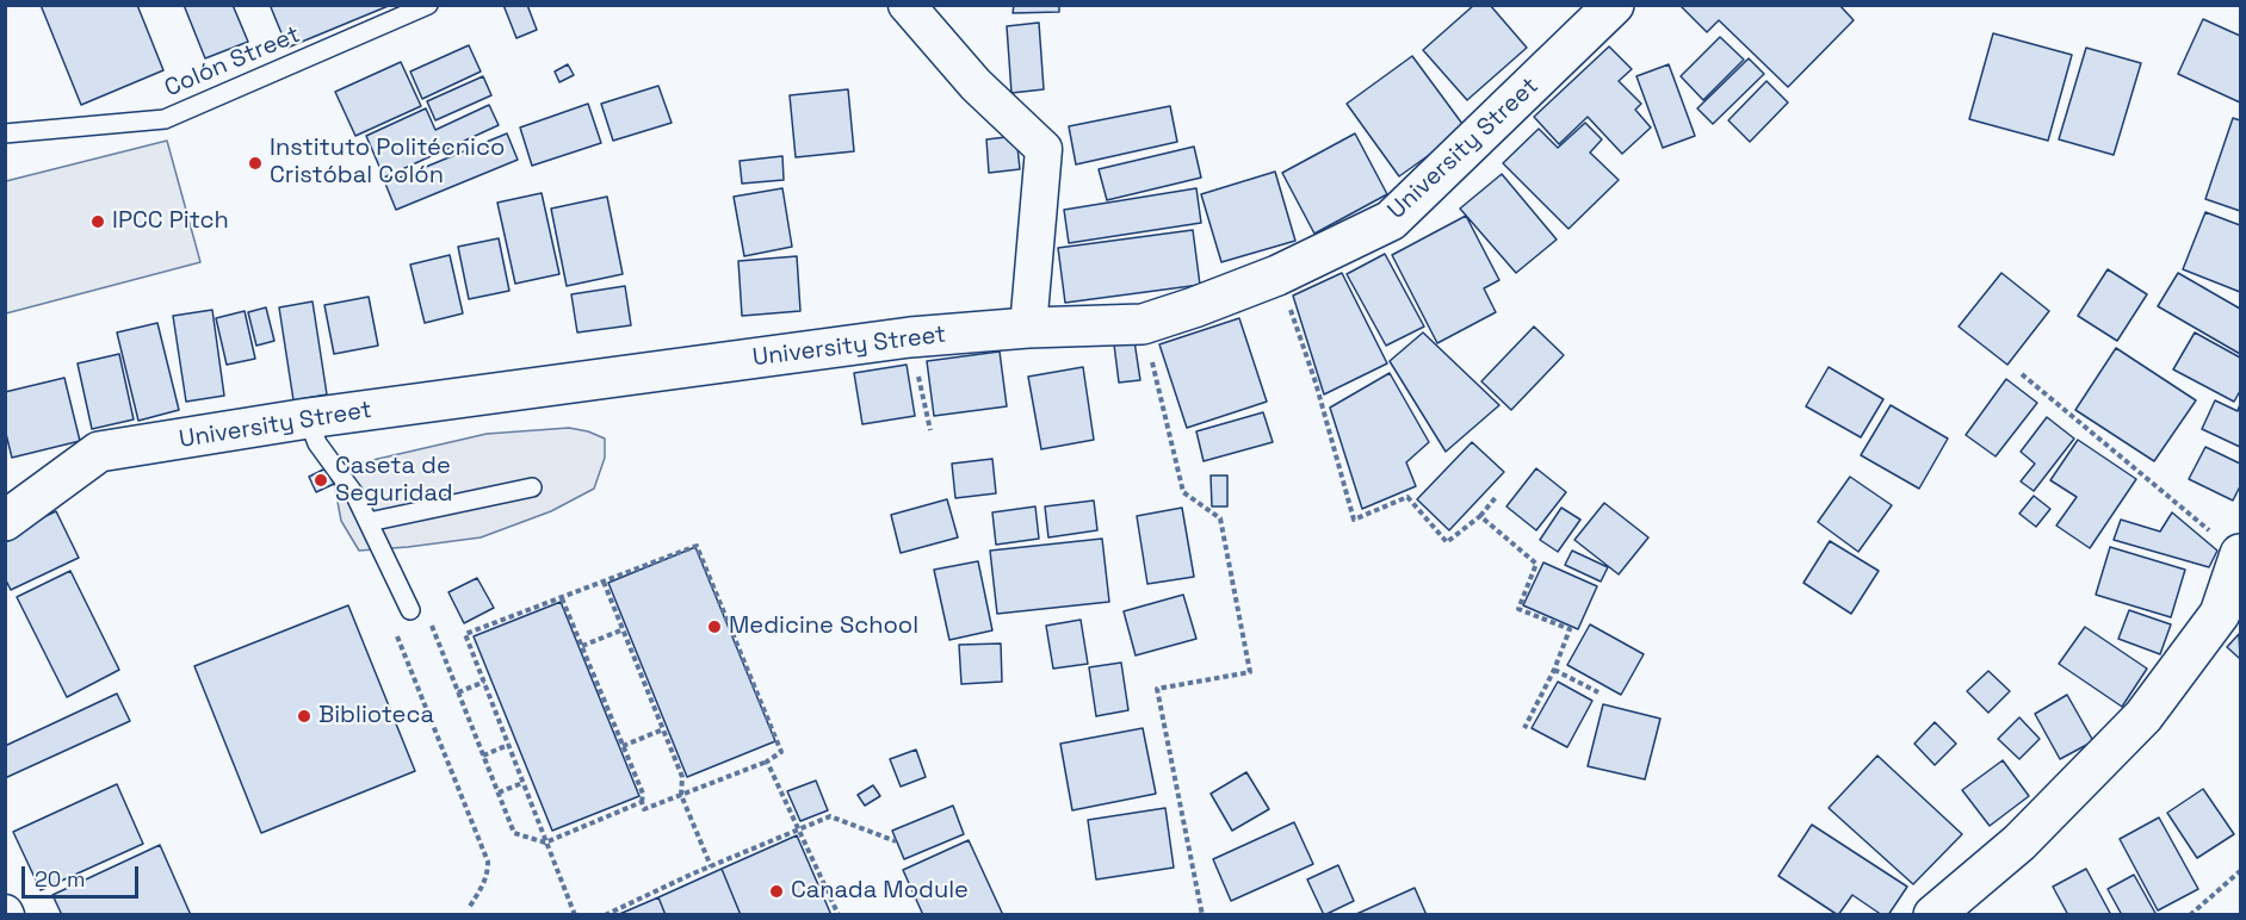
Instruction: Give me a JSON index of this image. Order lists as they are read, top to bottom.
{
  "streets": {
    "main road": ["University Street"],
    "lane": ["Colón Street"]
  },
  "places": [
    "Instituto Politécnico Cristóbal Colón",
    "IPCC Pitch",
    "Caseta de Seguridad",
    "Medicine School",
    "Biblioteca",
    "Canada Module"
  ],
  "scale_bar": "20 m"
}
